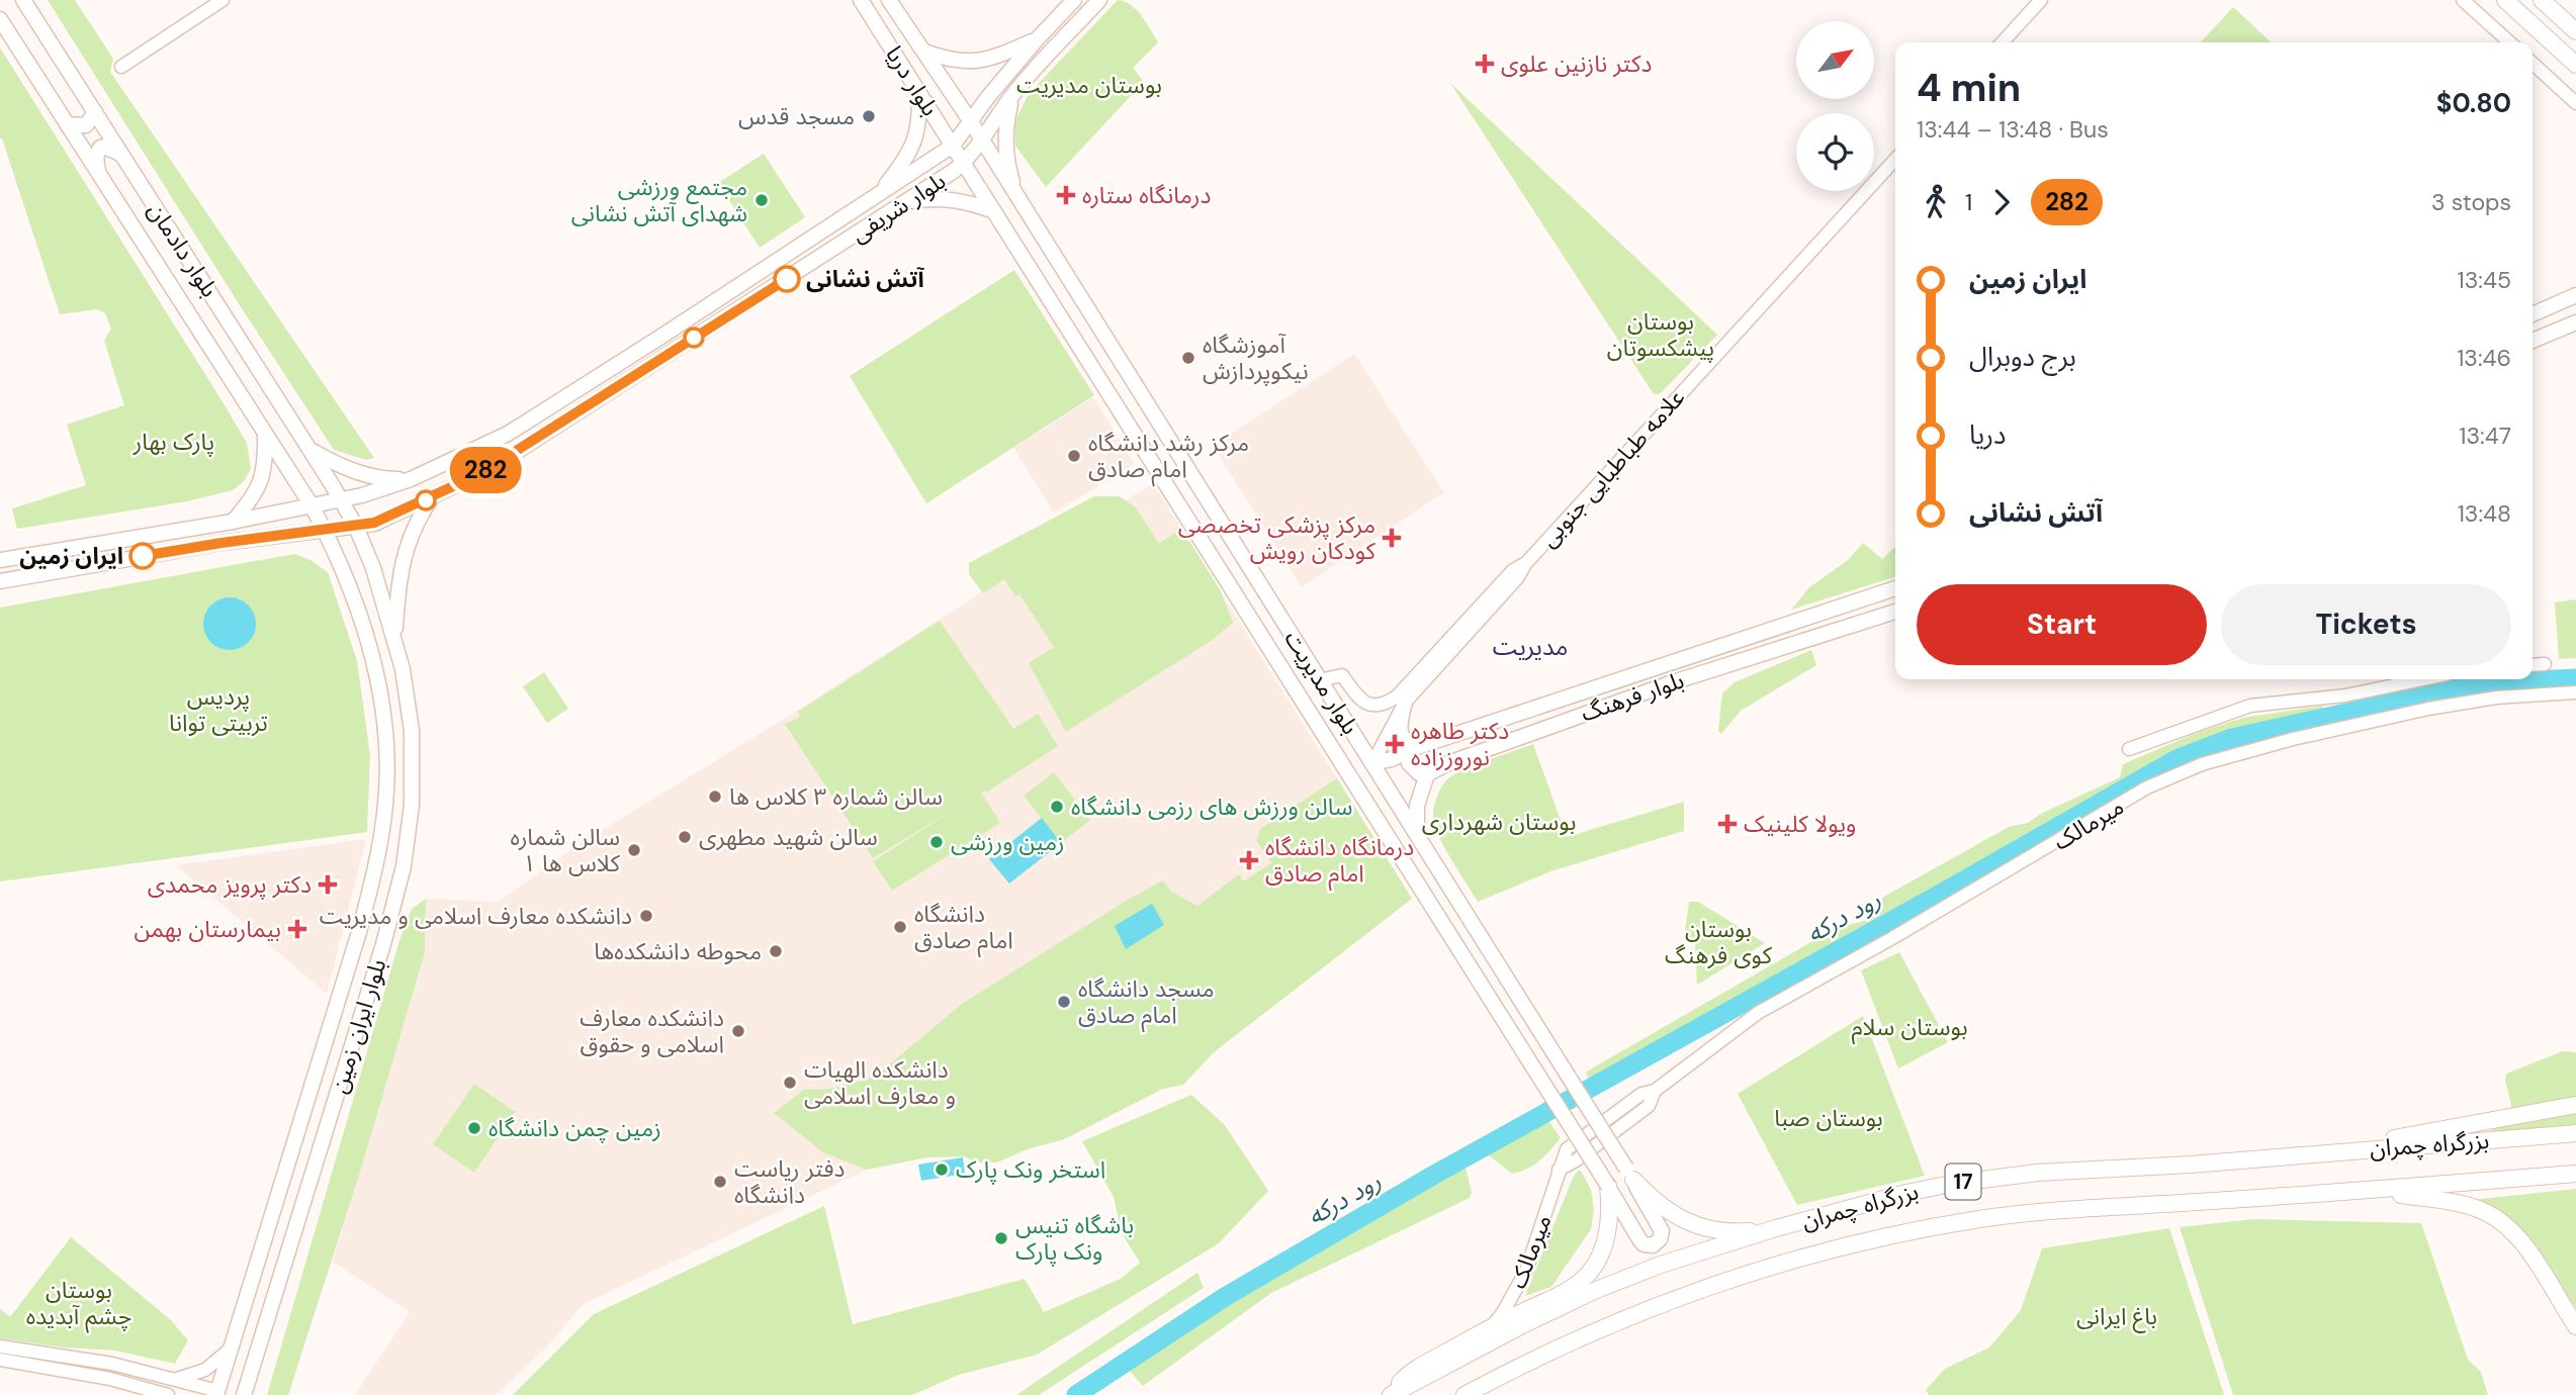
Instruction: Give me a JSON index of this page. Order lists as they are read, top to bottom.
{
  "streets": {
    "highway": ["بزرگراه چمران", "17"],
    "main road": [
      "بلوار دریا",
      "بلوار شریفی",
      "بلوار دادمان",
      "بلوار مدیریت",
      "بلوار فرهنگ",
      "بلوار ایران زمین"
    ],
    "street": ["علامه طباطبایی جنوبی", "میرمالک"]
  },
  "crossings": [
    ["بلوار دریا", "بلوار شریفی"],
    ["بلوار دریا", "بلوار مدیریت"],
    ["بلوار شریفی", "بلوار دادمان"],
    ["بلوار شریفی", "بلوار مدیریت"],
    ["بلوار شریفی", "بلوار ایران زمین"],
    ["بلوار دادمان", "بلوار ایران زمین"],
    ["علامه طباطبایی جنوبی", "بلوار مدیریت"],
    ["علامه طباطبایی جنوبی", "بلوار فرهنگ"],
    ["بلوار مدیریت", "بلوار فرهنگ"]
  ],
  "districts": ["مدیریت"],
  "water": ["رود درکه"],
  "parks": [
    "بوستان مدیریت",
    "بوستان پیشکسوتان",
    "پارک بهار",
    "پردیس تربیتی توانا",
    "بوستان شهرداری",
    "بوستان کوی فرهنگ",
    "بوستان سلام",
    "بوستان صبا",
    "بوستان چشم آبدیده",
    "باغ ایرانی"
  ],
  "places": {
    "health": [
      "دکتر نازنین علوی",
      "درمانگاه ستاره",
      "مرکز پزشکی تخصصی کودکان رویش",
      "دکتر طاهره نوروززاده",
      "ویولا کلینیک",
      "درمانگاه دانشگاه امام صادق",
      "دکتر پرویز محمدی",
      "بیمارستان بهمن"
    ],
    "other": [
      "مسجد قدس",
      "مجتمع ورزشی شهدای آتش نشانی",
      "آتش نشانی",
      "آموزشگاه نیکوپردازش",
      "مرکز رشد دانشگاه امام صادق",
      "ایران زمین",
      "سالن شماره ۳ کلاس ها",
      "سالن ورزش های رزمی دانشگاه",
      "سالن شهید مطهری",
      "زمین ورزشی",
      "سالن شماره ۱ کلاس ها",
      "دانشکده معارف اسلامی و مدیریت",
      "دانشگاه امام صادق",
      "محوطه دانشکده‌ها",
      "مسجد دانشگاه امام صادق",
      "دانشکده معارف اسلامی و حقوق",
      "دانشکده الهیات و معارف اسلامی",
      "زمین چمن دانشگاه",
      "استخر ونک پارک",
      "دفتر ریاست دانشگاه",
      "باشگاه تنیس ونک پارک"
    ]
  },
  "lines": ["bus line 282"],
  "north": "top right",
  "page": {
    "on_map": "282",
    "heading": ["4 min", "13:44 – 13:48 · Bus", "$0.80"],
    "legs": ["1", "282", "3 stops"],
    "list": [
      {
        "name": "ایران زمین",
        "value": "13:45"
      },
      {
        "name": "برج دوبرال",
        "value": "13:46"
      },
      {
        "name": "دریا",
        "value": "13:47"
      },
      {
        "name": "آتش نشانی",
        "value": "13:48"
      }
    ],
    "buttons": ["Start", "Tickets"]
  }
}
